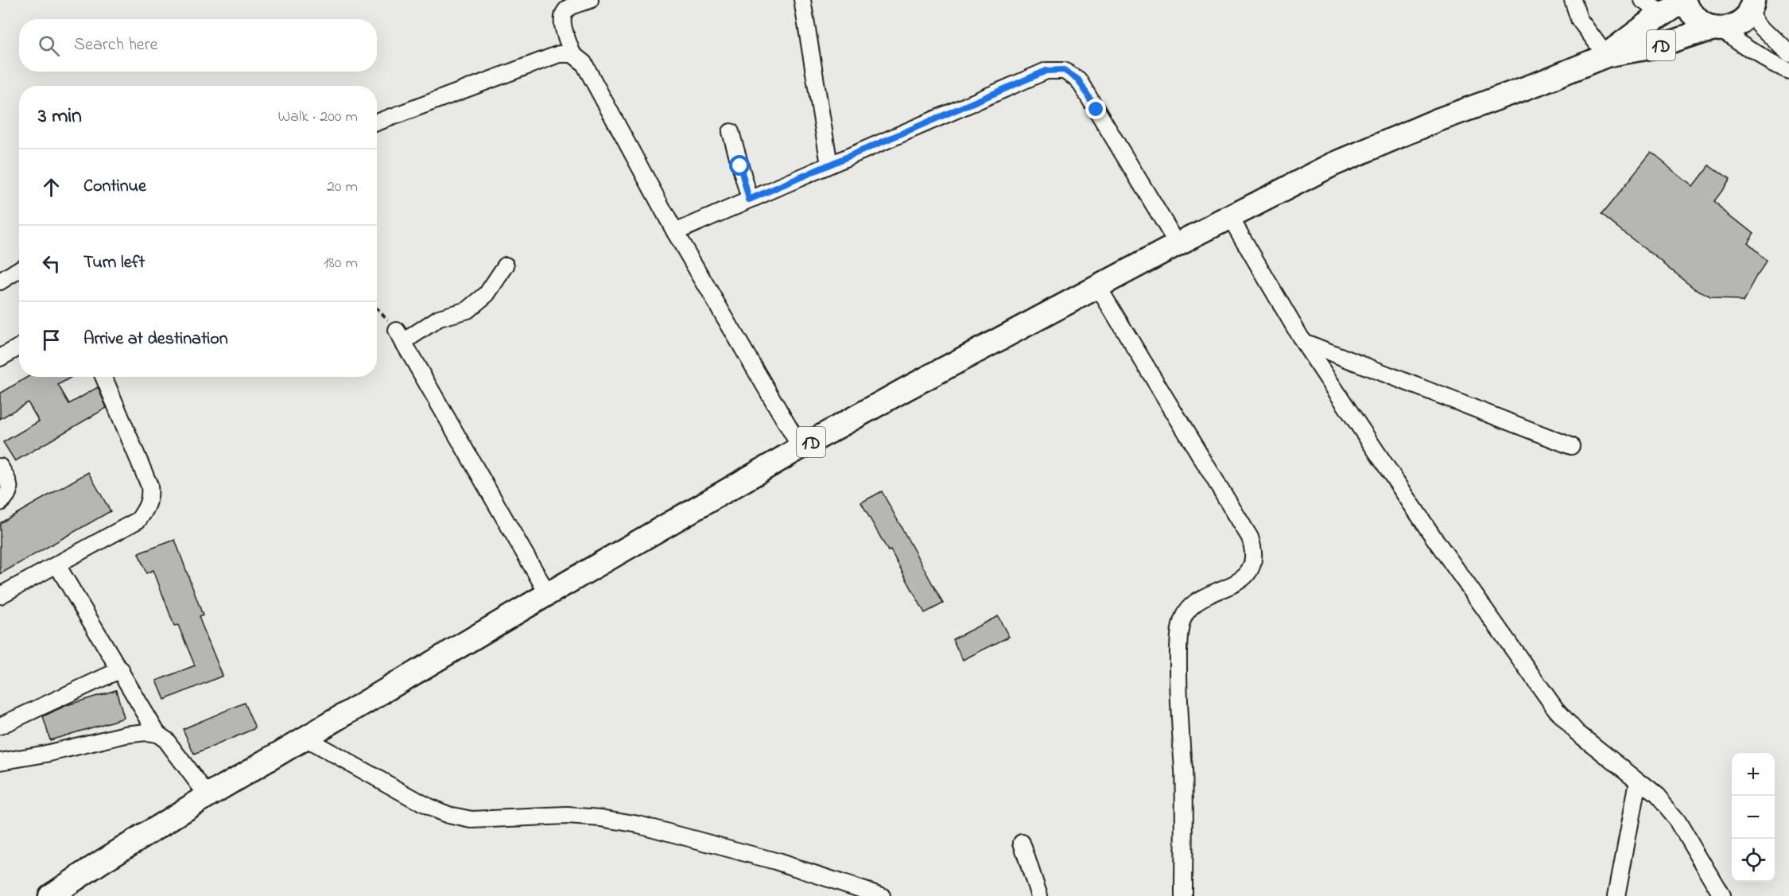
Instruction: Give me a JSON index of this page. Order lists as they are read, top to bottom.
{
  "streets": {
    "highway": ["1D"]
  },
  "page": {
    "search": "Search here",
    "heading": ["3 min", "Walk · 200 m"],
    "list": [
      ["Continue", "20 m"],
      ["Turn left", "180 m"],
      "Arrive at destination"
    ],
    "map_buttons": ["+", "−"]
  }
}
